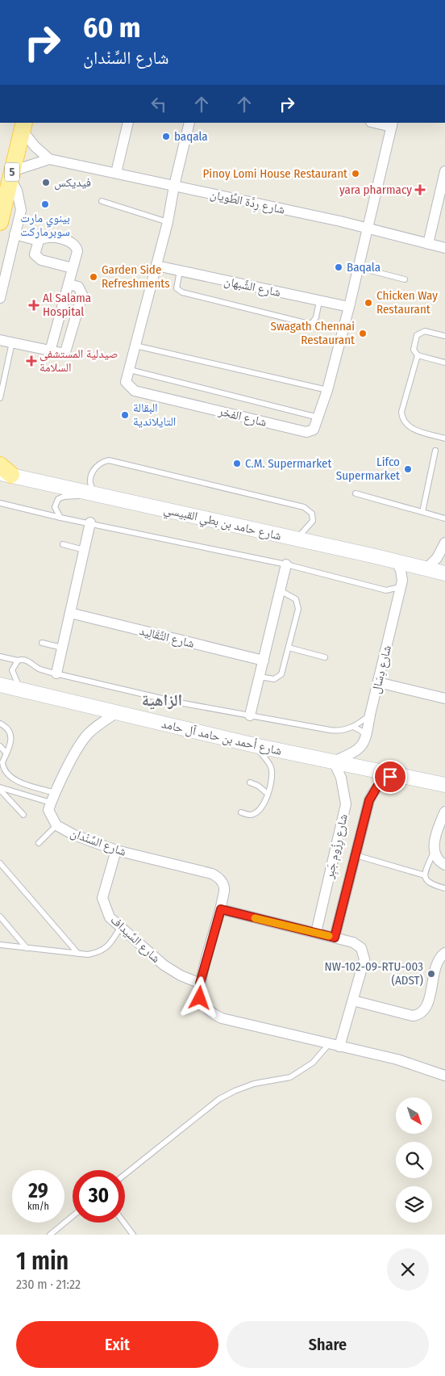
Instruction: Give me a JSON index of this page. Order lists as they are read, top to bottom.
{
  "streets": {
    "main road": ["5", "شارع حامد بن بطي القبيسي", "شارع أحمد بن حامد آل حامد"],
    "street": [
      "شارع رِدَّة الطِّويان",
      "شارع الشَّبهان",
      "شارع الفخر",
      "شارع التَّقَالِيد",
      "شارع دِسَال",
      "شارع السِّنْدان",
      "شارع رِزُوم جَبِر",
      "شارع السِّيداف"
    ]
  },
  "crossings": [
    ["5", "شارع رِدَّة الطِّويان"],
    ["شارع رِدَّة الطِّويان", "شارع الفخر"],
    ["شارع الشَّبهان", "شارع الفخر"],
    ["شارع حامد بن بطي القبيسي", "شارع دِسَال"],
    ["شارع أحمد بن حامد آل حامد", "شارع رِزُوم جَبِر"],
    ["شارع السِّنْدان", "شارع السِّيداف"]
  ],
  "districts": ["الزاهية"],
  "places": {
    "other": [
      "baqala",
      "Pinoy Lomi House Restaurant",
      "فيديكس",
      "بينوي مارت سوبرماركت",
      "Baqala",
      "Garden Side Refreshments",
      "Chicken Way Restaurant",
      "Swagath Chennai Restaurant",
      "البقالة التايلاندية",
      "C.M. Supermarket",
      "Lifco Supermarket",
      "NW-102-09-RTU-003 (ADST)"
    ],
    "health": ["yara pharmacy", "Al Salama Hospital", "صيدلية المستشفى السلامة"]
  },
  "north": "bottom right",
  "page": {
    "turn": ["60 m", "شارع السِّنْدان"],
    "speed": "29 km/h",
    "limit": "30",
    "heading": ["1 min", "230 m · 21:22"],
    "buttons": ["Exit", "Share"]
  }
}
